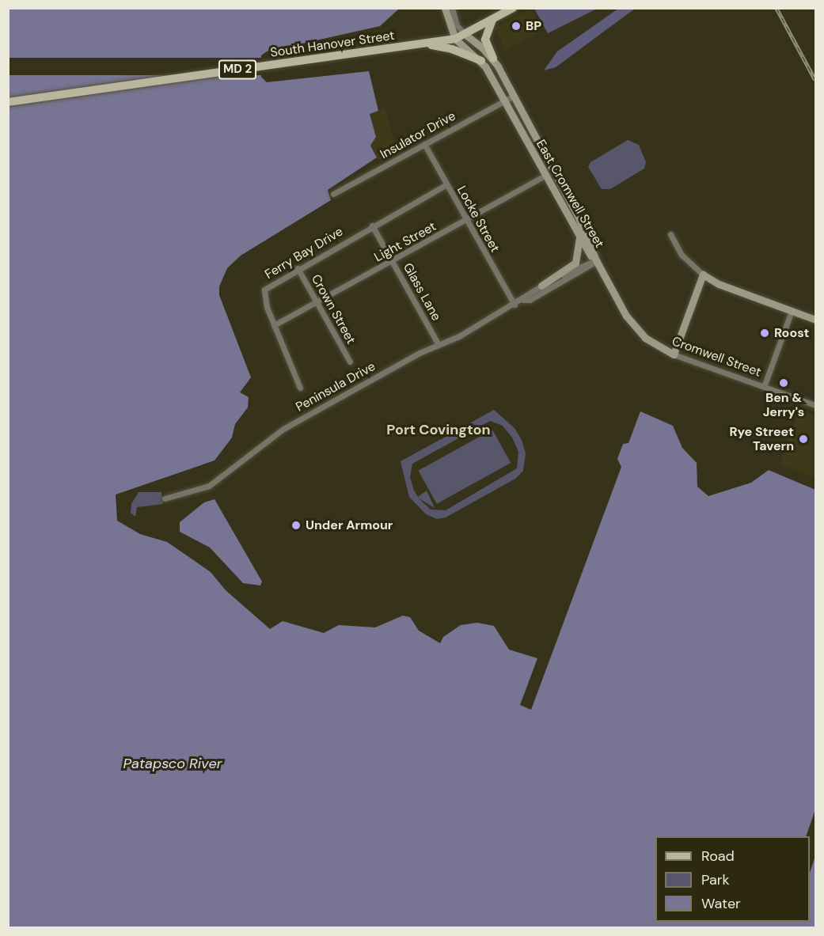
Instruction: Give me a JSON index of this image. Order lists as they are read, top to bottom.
{
  "streets": {
    "main road": ["South Hanover Street", "MD 2"],
    "street": [
      "Insulator Drive",
      "East Cromwell Street",
      "Locke Street",
      "Light Street",
      "Ferry Bay Drive",
      "Glass Lane",
      "Crown Street",
      "Cromwell Street",
      "Peninsula Drive"
    ]
  },
  "crossings": [
    ["South Hanover Street", "East Cromwell Street"],
    ["Insulator Drive", "East Cromwell Street"],
    ["Insulator Drive", "Locke Street"],
    ["East Cromwell Street", "Light Street"],
    ["East Cromwell Street", "Cromwell Street"],
    ["East Cromwell Street", "Peninsula Drive"],
    ["Locke Street", "Light Street"],
    ["Locke Street", "Ferry Bay Drive"],
    ["Locke Street", "Peninsula Drive"],
    ["Light Street", "Ferry Bay Drive"],
    ["Light Street", "Glass Lane"],
    ["Light Street", "Crown Street"],
    ["Ferry Bay Drive", "Glass Lane"],
    ["Ferry Bay Drive", "Crown Street"],
    ["Glass Lane", "Peninsula Drive"],
    ["Cromwell Street", "Peninsula Drive"]
  ],
  "districts": ["Port Covington"],
  "water": ["Patapsco River"],
  "places": [
    "BP",
    "Roost",
    "Ben & Jerry's",
    "Rye Street Tavern",
    "Under Armour"
  ],
  "legend": ["Road", "Park", "Water"]
}
